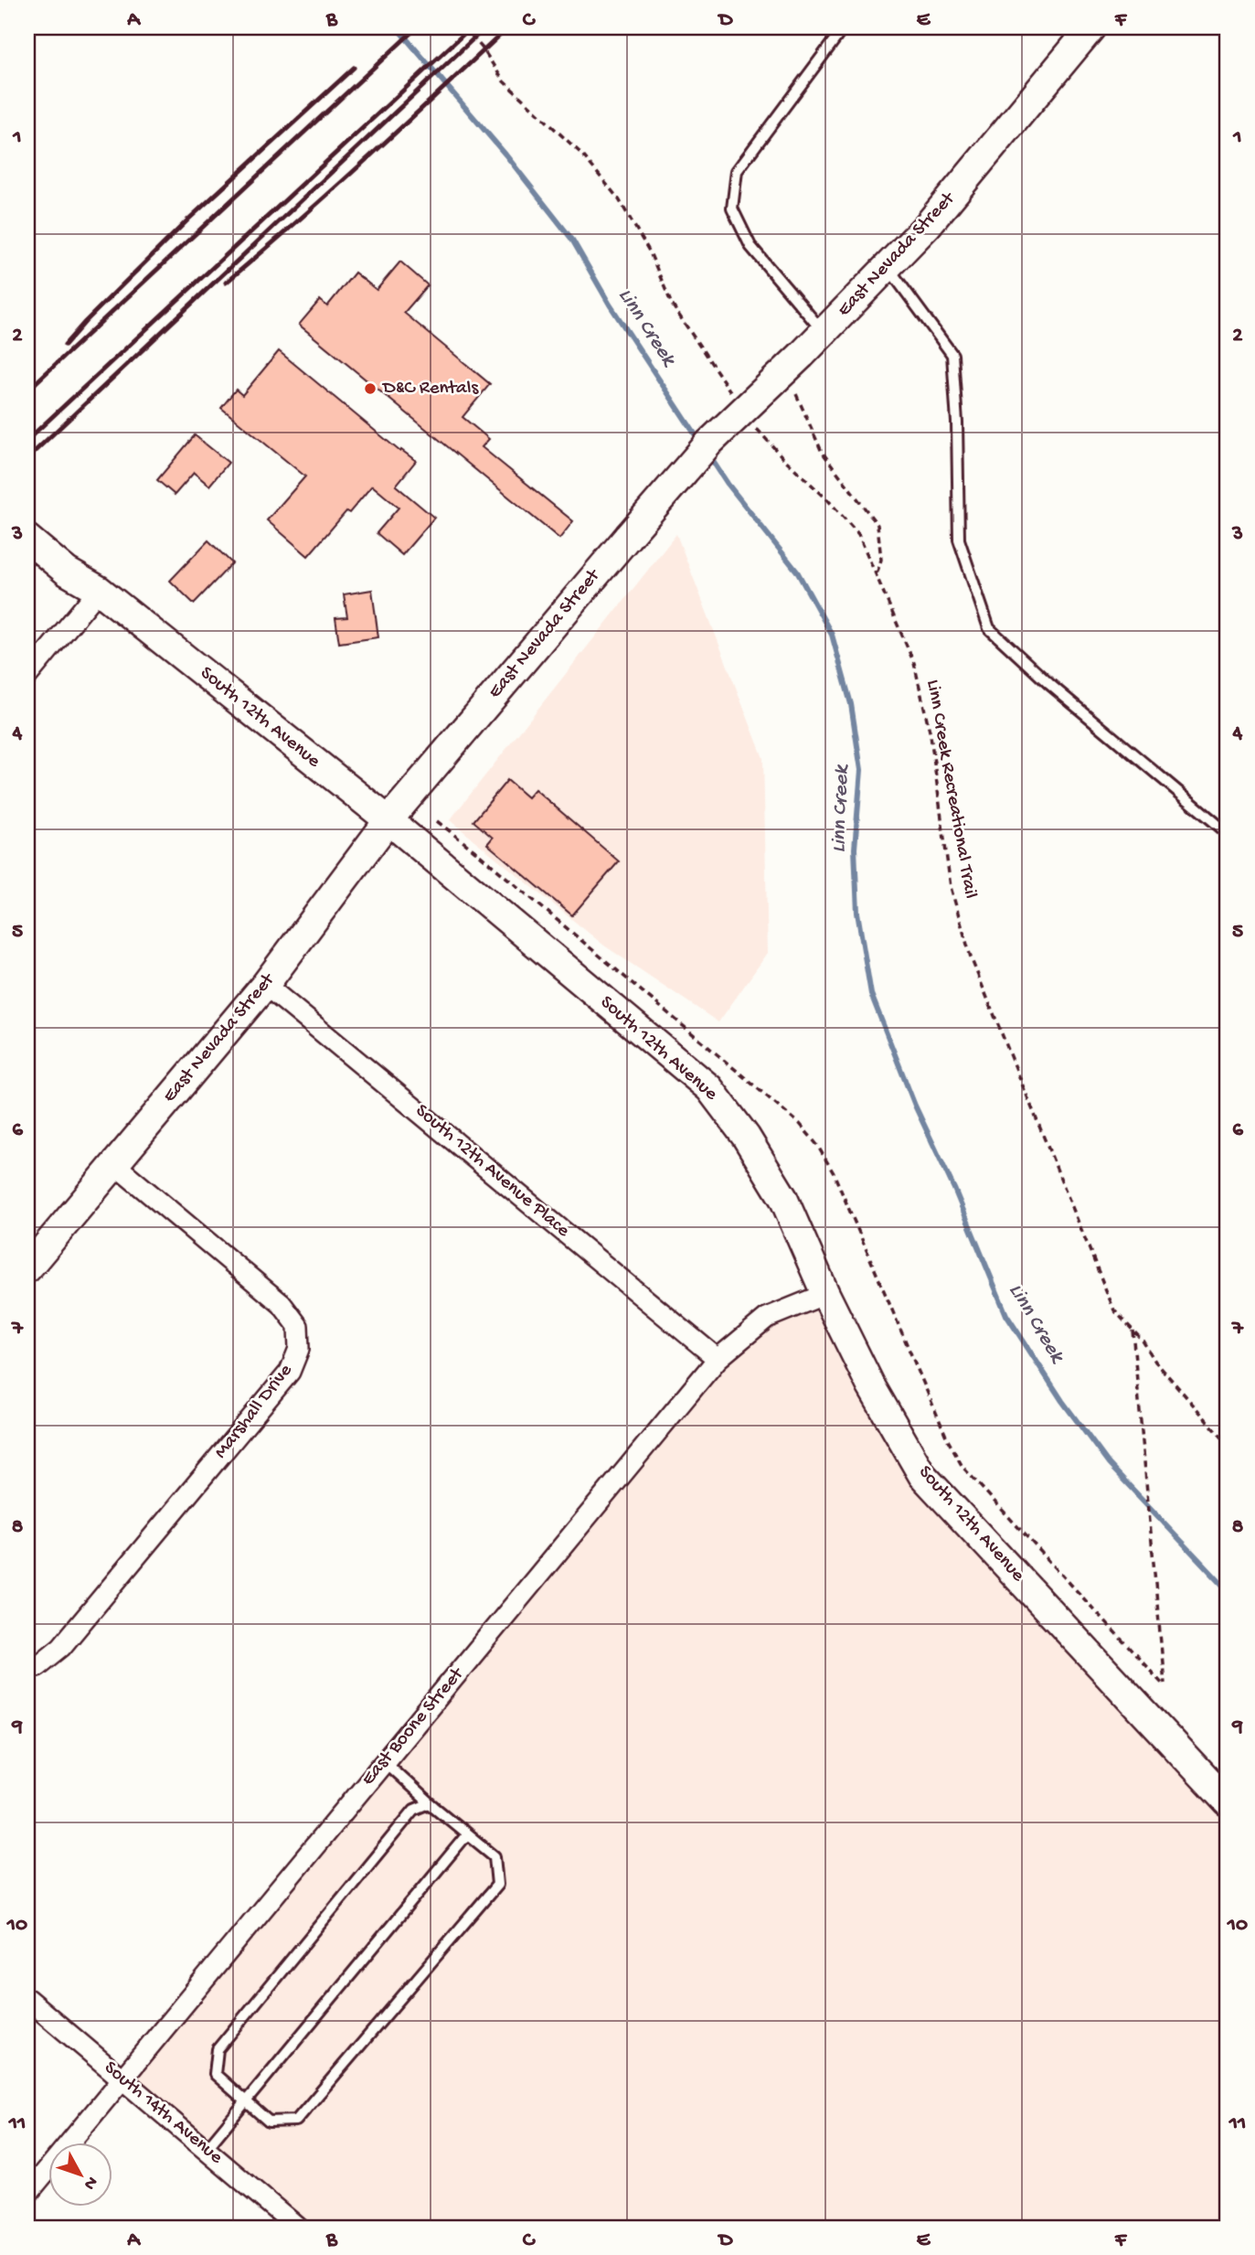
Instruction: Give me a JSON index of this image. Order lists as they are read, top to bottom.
{
  "streets": {
    "main road": ["East Nevada Street", "South 12th Avenue"],
    "street": [
      "South 12th Avenue Place",
      "Marshall Drive",
      "East Boone Street",
      "South 14th Avenue"
    ],
    "path": ["Linn Creek Recreational Trail"]
  },
  "crossings": [
    ["East Nevada Street", "South 12th Avenue"],
    ["East Nevada Street", "South 12th Avenue Place"],
    ["East Nevada Street", "Marshall Drive"],
    ["South 12th Avenue", "East Boone Street"],
    ["South 12th Avenue Place", "East Boone Street"],
    ["East Boone Street", "South 14th Avenue"]
  ],
  "water": ["Linn Creek"],
  "places": ["D&C Rentals"],
  "north": "bottom right",
  "grid": {
    "columns": [
      "A",
      "B",
      "C",
      "D",
      "E",
      "F"
    ],
    "rows": [
      "1",
      "2",
      "3",
      "4",
      "5",
      "6",
      "7",
      "8",
      "9",
      "10",
      "11"
    ]
  }
}
